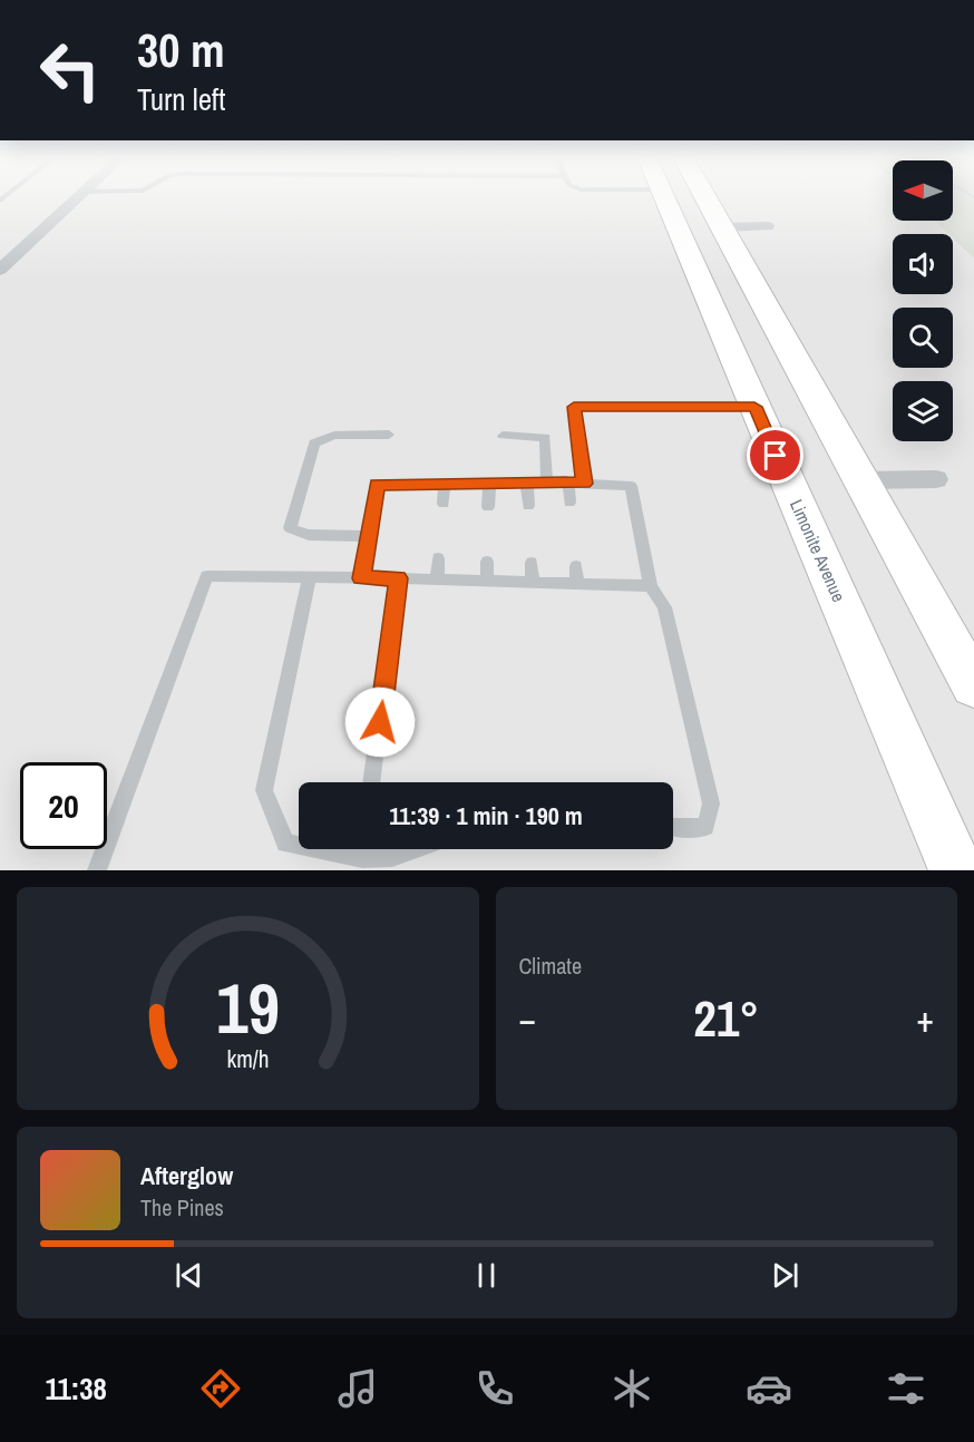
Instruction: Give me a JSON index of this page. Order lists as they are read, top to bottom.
{
  "streets": {
    "main road": ["Limonite Avenue"]
  },
  "north": "left",
  "page": {
    "turn": ["30 m", "Turn left"],
    "limit": "20",
    "trip": "11:39 · 1 min · 190 m",
    "tile": "Climate",
    "heat": ["−", "21°", "+"],
    "song": ["Afterglow", "The Pines"],
    "tabs": "11:38",
    "gauge": ["19", "km/h"]
  }
}
